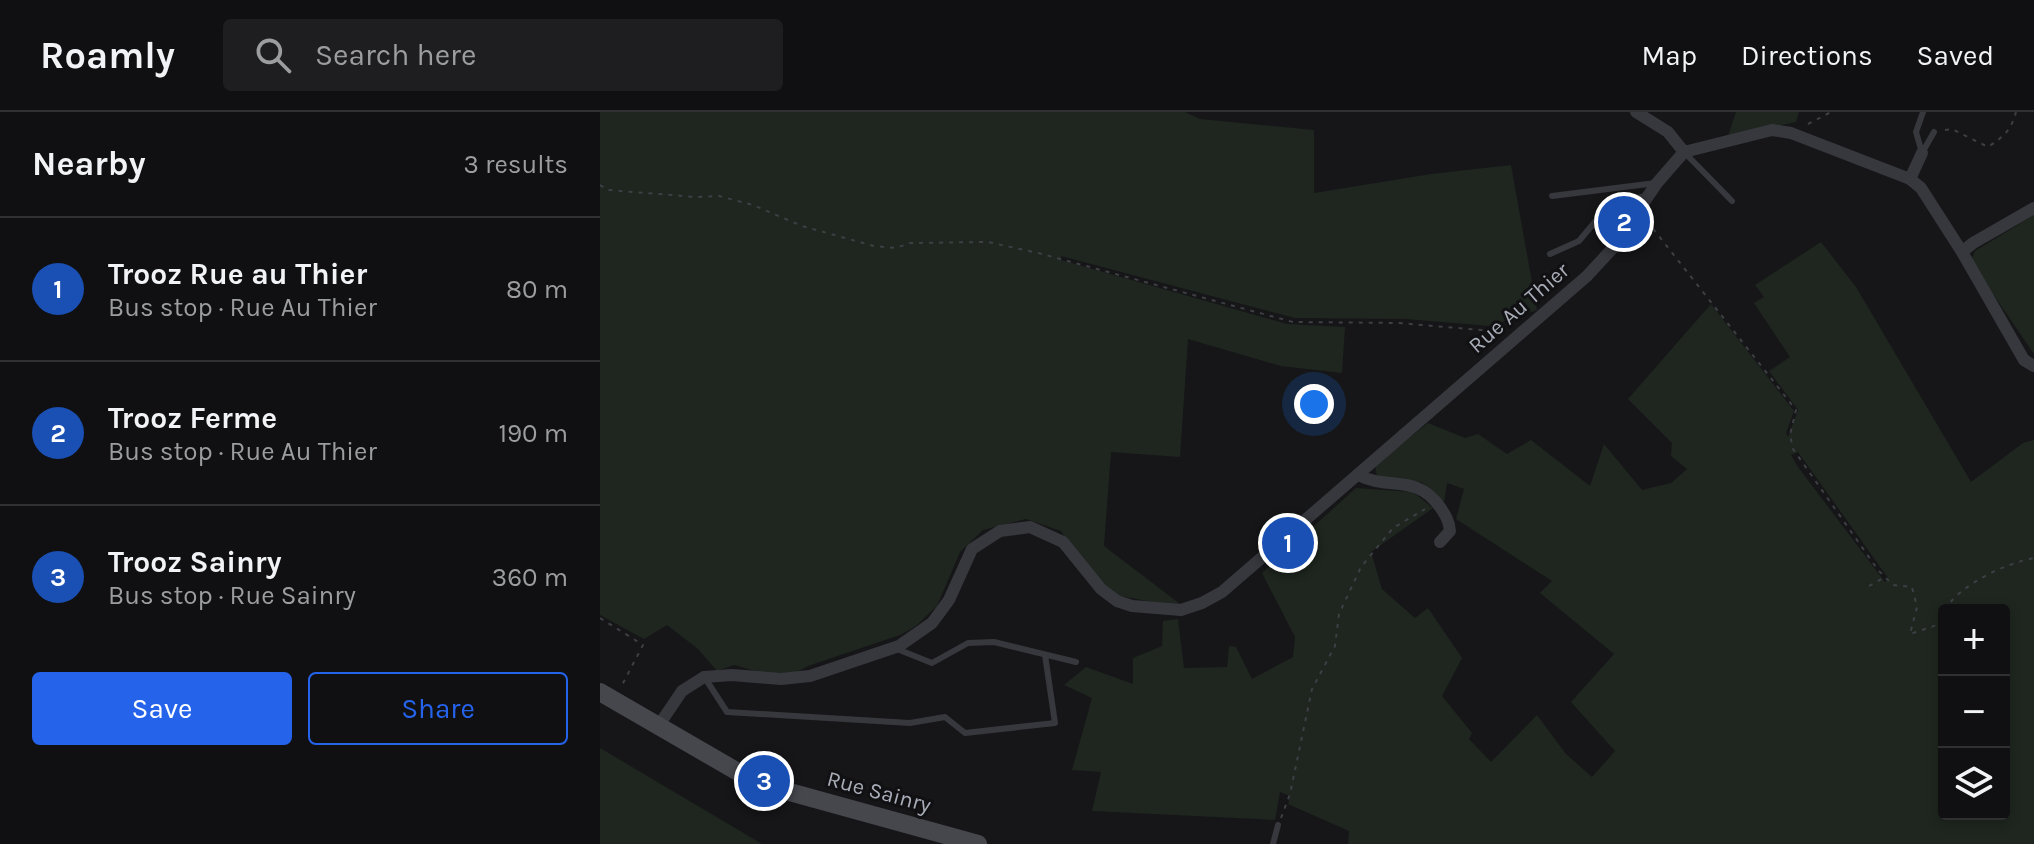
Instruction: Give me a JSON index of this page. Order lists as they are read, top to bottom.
{
  "streets": {
    "street": ["Rue Au Thier", "Rue Sainry"]
  },
  "page": {
    "header": "Roamly",
    "search": "Search here",
    "nav": ["Map", "Directions", "Saved"],
    "heading": ["Nearby", "3 results"],
    "pins": ["2", "1", "3"],
    "list": [
      {
        "mark": "1",
        "name": "Trooz Rue au Thier",
        "note": "Bus stop · Rue Au Thier",
        "value": "80 m"
      },
      {
        "mark": "2",
        "name": "Trooz Ferme",
        "note": "Bus stop · Rue Au Thier",
        "value": "190 m"
      },
      {
        "mark": "3",
        "name": "Trooz Sainry",
        "note": "Bus stop · Rue Sainry",
        "value": "360 m"
      }
    ],
    "map_buttons": ["+", "−"],
    "buttons": ["Save", "Share"]
  }
}
